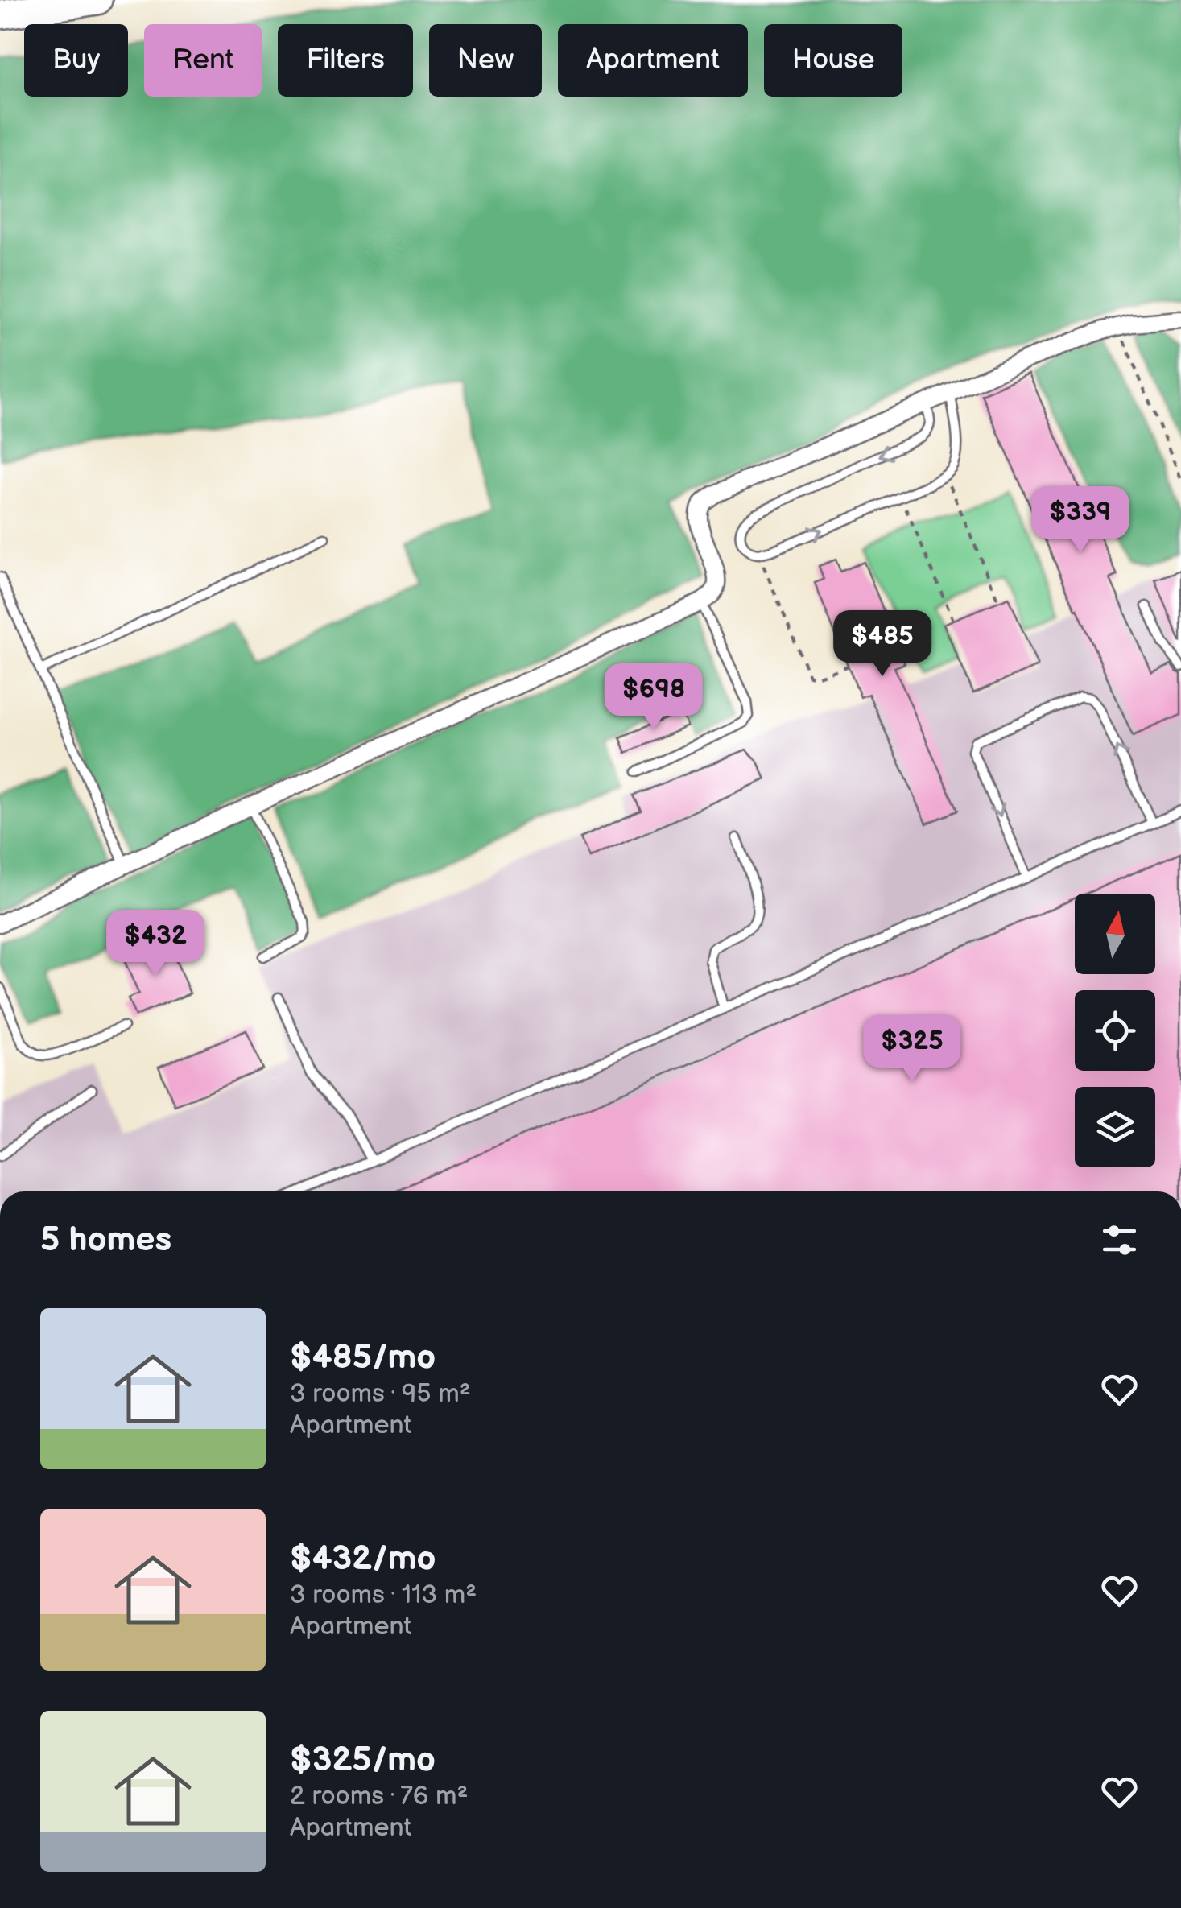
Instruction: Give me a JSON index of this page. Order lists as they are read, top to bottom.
{
  "north": "top",
  "page": {
    "chip": [
      "Buy",
      "Rent",
      "Filters",
      "New",
      "Apartment",
      "House"
    ],
    "price": [
      "$339",
      "$485",
      "$698",
      "$432",
      "$325"
    ],
    "heading": "5 homes",
    "list": [
      {
        "name": "$485/mo",
        "note": "3 rooms · 95 m² · Apartment"
      },
      {
        "name": "$432/mo",
        "note": "3 rooms · 113 m² · Apartment"
      },
      {
        "name": "$325/mo",
        "note": "2 rooms · 76 m² · Apartment"
      }
    ]
  }
}
